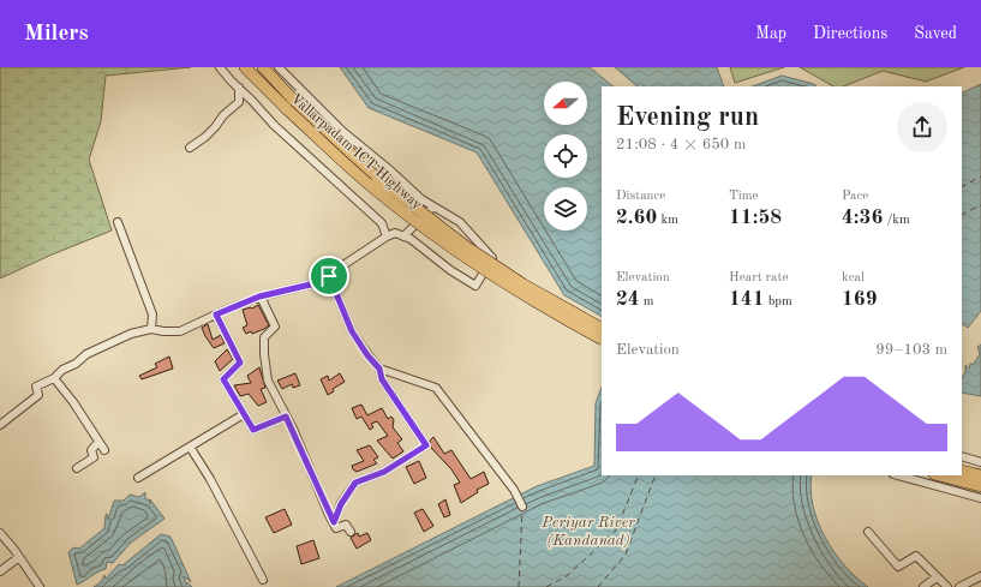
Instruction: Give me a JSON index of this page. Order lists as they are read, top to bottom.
{
  "streets": {
    "highway": ["Vallarpadam ICT Highway"]
  },
  "water": ["Periyar River (Kandanad)"],
  "north": "left",
  "page": {
    "header": "Milers",
    "nav": ["Map", "Directions", "Saved"],
    "heading": ["Evening run", "21:08 · 4 × 650 m"],
    "stats": [
      ["Distance", "2.60 km"],
      ["Time", "11:58"],
      ["Pace", "4:36 /km"],
      ["Elevation", "24 m"],
      ["Heart rate", "141 bpm"],
      ["kcal", "169"]
    ],
    "chart": ["Elevation", "99–103 m"]
  }
}
